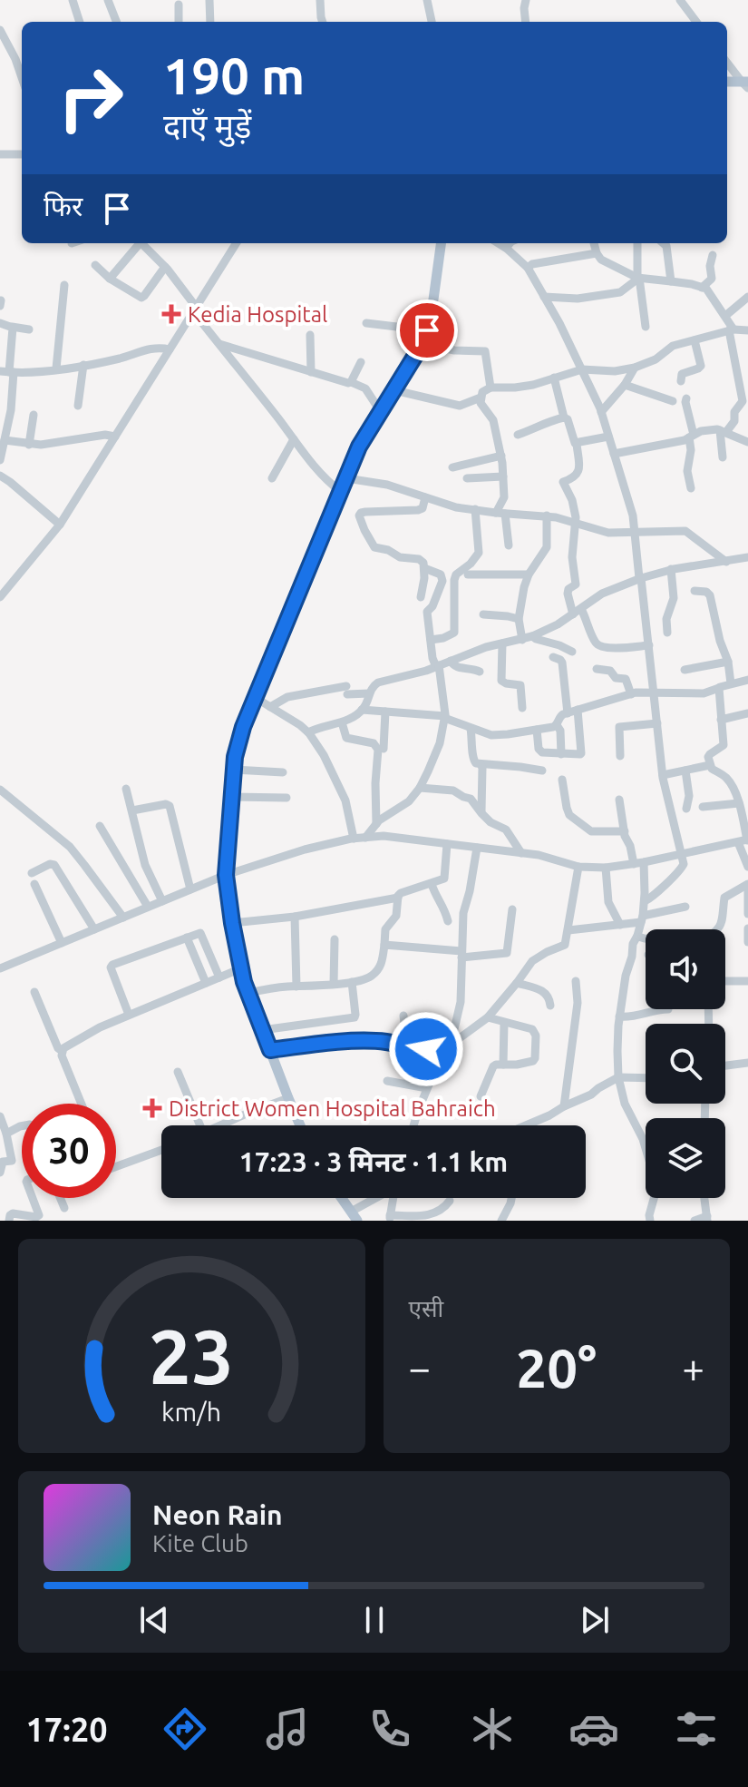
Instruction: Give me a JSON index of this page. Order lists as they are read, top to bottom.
{
  "places": {
    "health": ["Kedia Hospital", "District Women Hospital Bahraich"]
  },
  "page": {
    "turn": ["190 m", "दाएँ मुड़ें"],
    "then": "फिर",
    "limit": "30",
    "trip": "17:23 · 3 मिनट · 1.1 km",
    "tile": "एसी",
    "heat": ["−", "20°", "+"],
    "song": ["Neon Rain", "Kite Club"],
    "tabs": "17:20",
    "gauge": ["23", "km/h"]
  }
}
